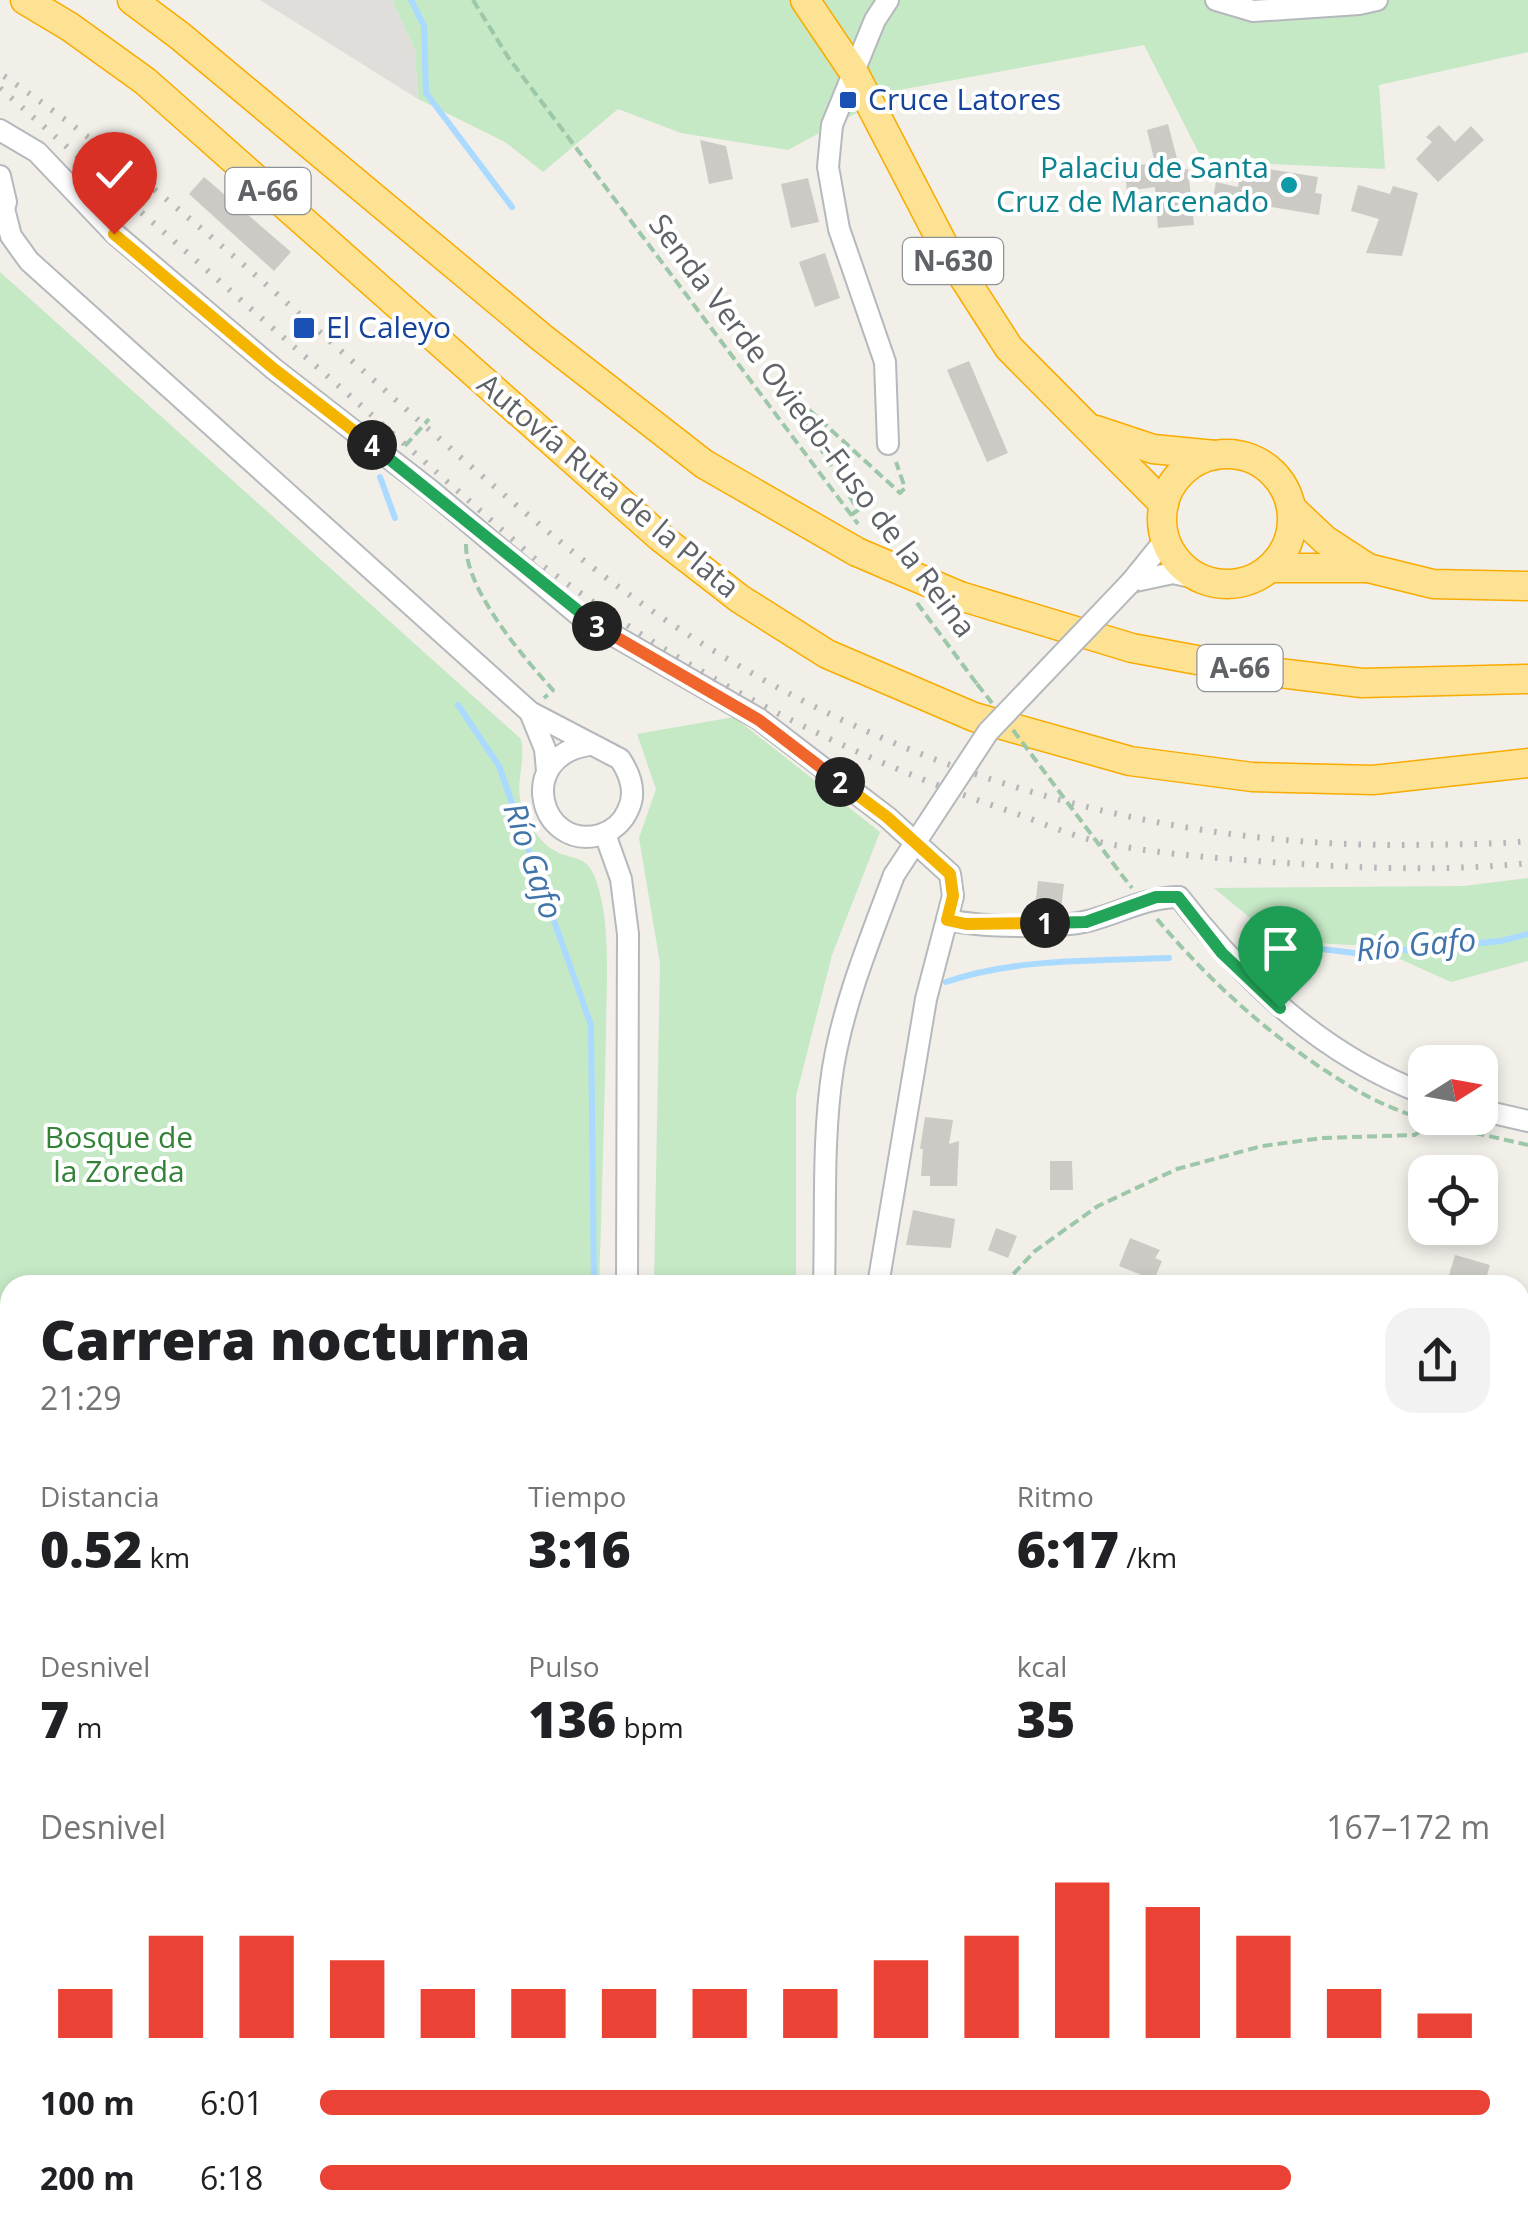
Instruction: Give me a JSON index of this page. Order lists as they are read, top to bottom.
{
  "streets": {
    "highway": ["A-66", "N-630", "Autovía Ruta de la Plata"],
    "path": ["Senda Verde Oviedo-Fuso de la Reina"]
  },
  "crossings": [
    ["A-66", "Senda Verde Oviedo-Fuso de la Reina"]
  ],
  "water": ["Río Gafo"],
  "parks": ["Bosque de la Zoreda"],
  "places": {
    "transit": ["Cruce Latores", "El Caleyo"],
    "other": ["Palaciu de Santa Cruz de Marcenado"]
  },
  "north": "right",
  "page": {
    "pins": [
      "4",
      "3",
      "2",
      "1"
    ],
    "heading": ["Carrera nocturna", "21:29"],
    "stats": [
      ["Distancia", "0.52 km"],
      ["Tiempo", "3:16"],
      ["Ritmo", "6:17 /km"],
      ["Desnivel", "7 m"],
      ["Pulso", "136 bpm"],
      ["kcal", "35"]
    ],
    "chart": ["Desnivel", "167–172 m"],
    "list": [
      {
        "name": "100 m",
        "note": "6:01"
      },
      {
        "name": "200 m",
        "note": "6:18"
      }
    ]
  }
}
